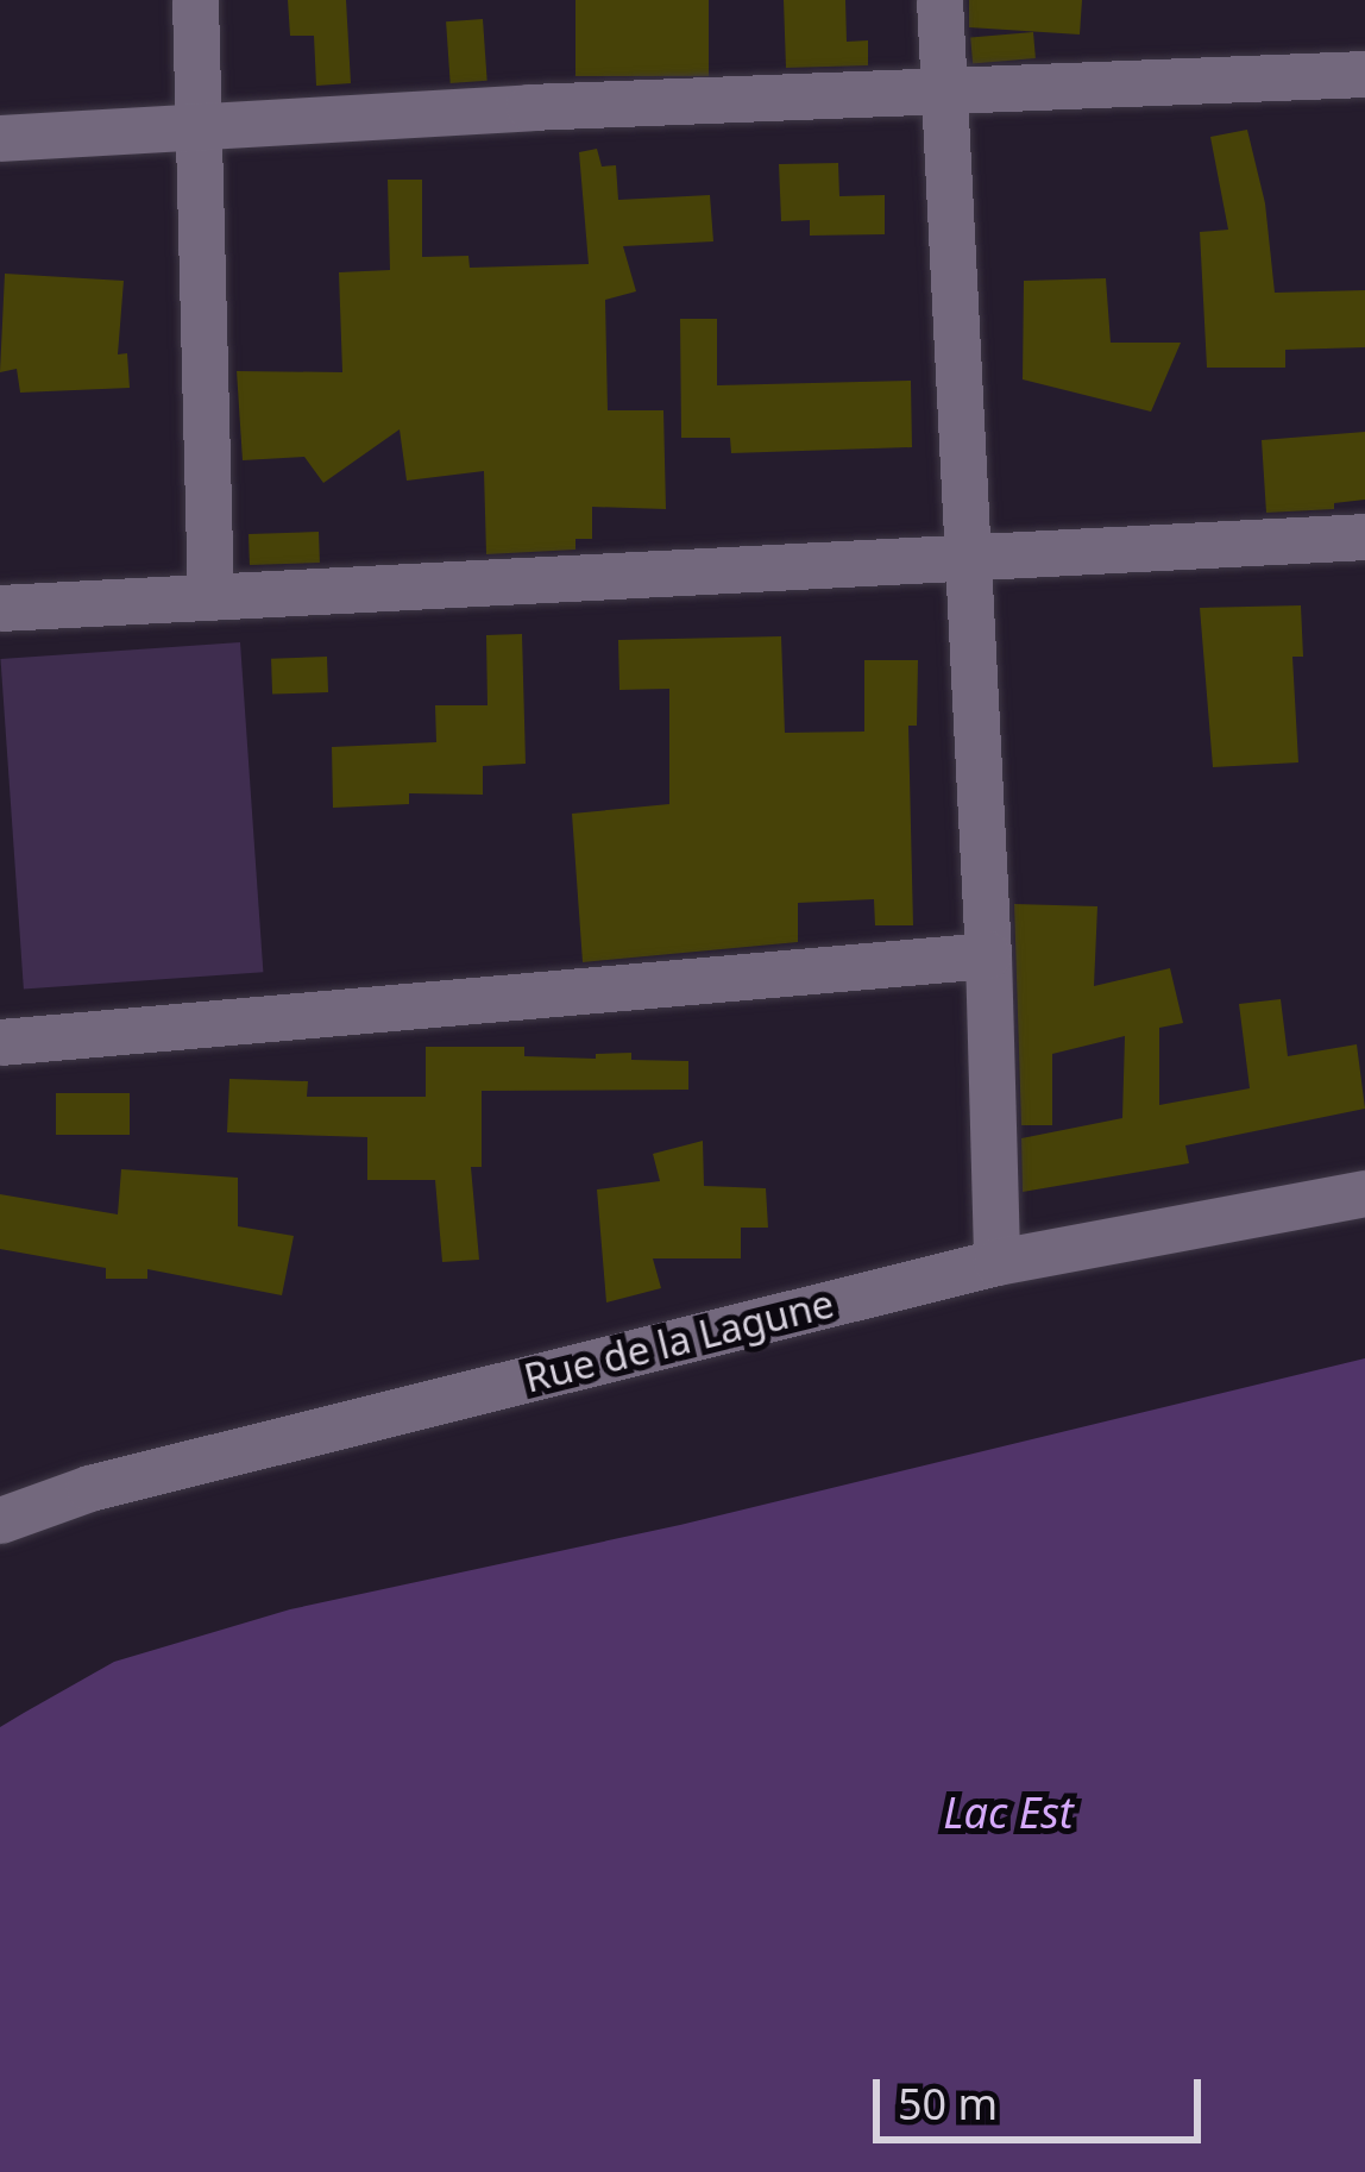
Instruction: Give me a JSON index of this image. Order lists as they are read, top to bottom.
{
  "streets": {
    "street": ["Rue de la Lagune"]
  },
  "water": ["Lac Est"],
  "scale_bar": "50 m"
}
